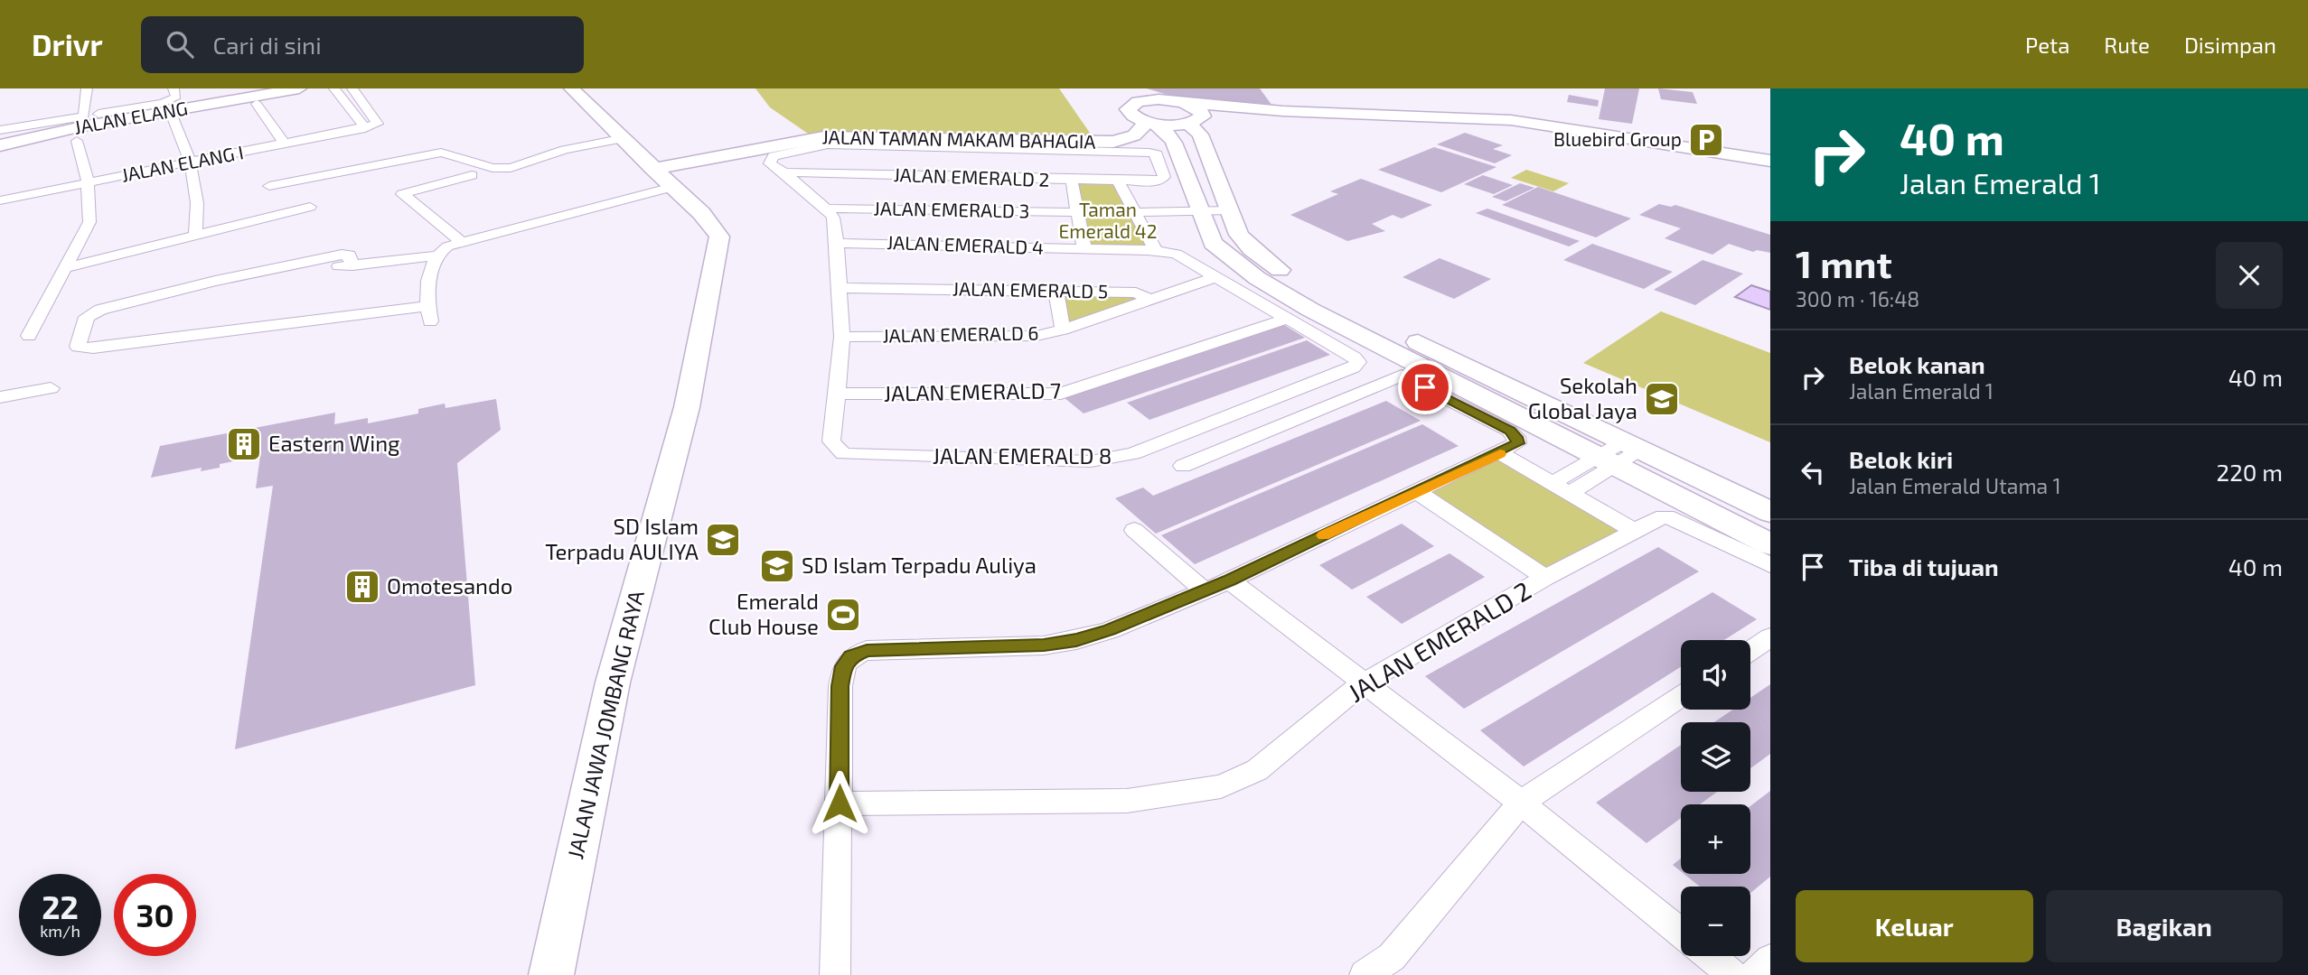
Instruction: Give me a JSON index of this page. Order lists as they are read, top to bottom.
{
  "streets": {
    "main road": ["JALAN ELANG", "JALAN TAMAN MAKAM BAHAGIA", "JALAN JAWA JOMBANG RAYA"],
    "street": [
      "JALAN ELANG I",
      "JALAN EMERALD 2",
      "JALAN EMERALD 3",
      "JALAN EMERALD 4",
      "JALAN EMERALD 5",
      "JALAN EMERALD 6",
      "JALAN EMERALD 7",
      "JALAN EMERALD 8"
    ]
  },
  "crossings": [
    ["JALAN TAMAN MAKAM BAHAGIA", "JALAN JAWA JOMBANG RAYA"],
    ["JALAN EMERALD 4", "JALAN EMERALD 7"],
    ["JALAN EMERALD 4", "JALAN EMERALD 8"],
    ["JALAN EMERALD 5", "JALAN EMERALD 6"],
    ["JALAN EMERALD 7", "JALAN EMERALD 8"]
  ],
  "parks": ["Taman Emerald 42"],
  "places": {
    "parking": ["Bluebird Group"],
    "school or university": ["Sekolah Global Jaya", "SD Islam Terpadu AULIYA", "SD Islam Terpadu Auliya"],
    "building": ["Eastern Wing", "Omotesando"],
    "sports": ["Emerald Club House"]
  },
  "page": {
    "header": "Drivr",
    "search": "Cari di sini",
    "nav": ["Peta", "Rute", "Disimpan"],
    "turn": ["40 m", "Jalan Emerald 1"],
    "heading": ["1 mnt", "300 m · 16:48"],
    "list": [
      {
        "name": "Belok kanan",
        "note": "Jalan Emerald 1",
        "value": "40 m"
      },
      {
        "name": "Belok kiri",
        "note": "Jalan Emerald Utama 1",
        "value": "220 m"
      },
      {
        "name": "Tiba di tujuan",
        "value": "40 m"
      }
    ],
    "map_buttons": ["+", "−"],
    "speed": "22 km/h",
    "limit": "30",
    "buttons": ["Keluar", "Bagikan"]
  }
}
